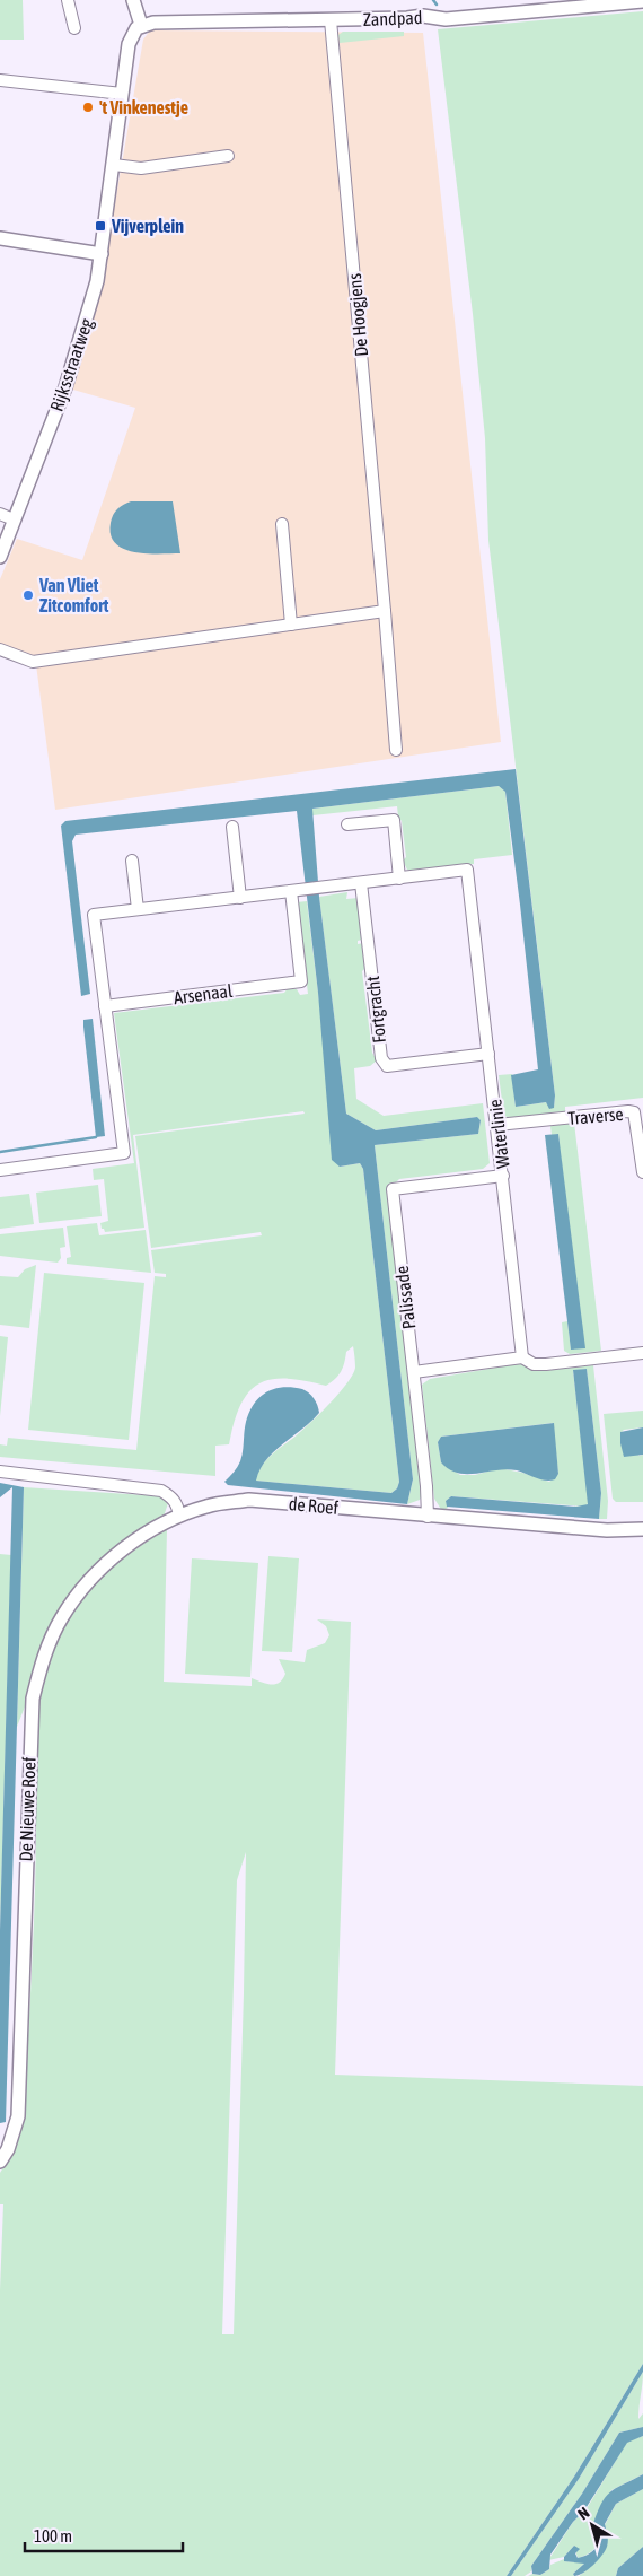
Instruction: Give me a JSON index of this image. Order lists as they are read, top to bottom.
{
  "streets": {
    "street": [
      "Zandpad",
      "De Hoogjens",
      "Rijksstraatweg",
      "Arsenaal",
      "Fortgracht",
      "Traverse",
      "Waterlinie",
      "Palissade",
      "de Roef",
      "De Nieuwe Roef"
    ]
  },
  "crossings": [
    ["Zandpad", "De Hoogjens"],
    ["Zandpad", "Rijksstraatweg"],
    ["Arsenaal", "Waterlinie"],
    ["Fortgracht", "Waterlinie"],
    ["Traverse", "Waterlinie"],
    ["Waterlinie", "Palissade"],
    ["Palissade", "de Roef"],
    ["de Roef", "De Nieuwe Roef"]
  ],
  "places": {
    "other": ["'t Vinkenestje", "Van Vliet Zitcomfort"],
    "transit": ["Vijverplein"]
  },
  "scale_bar": "100 m",
  "north": "top left"
}
